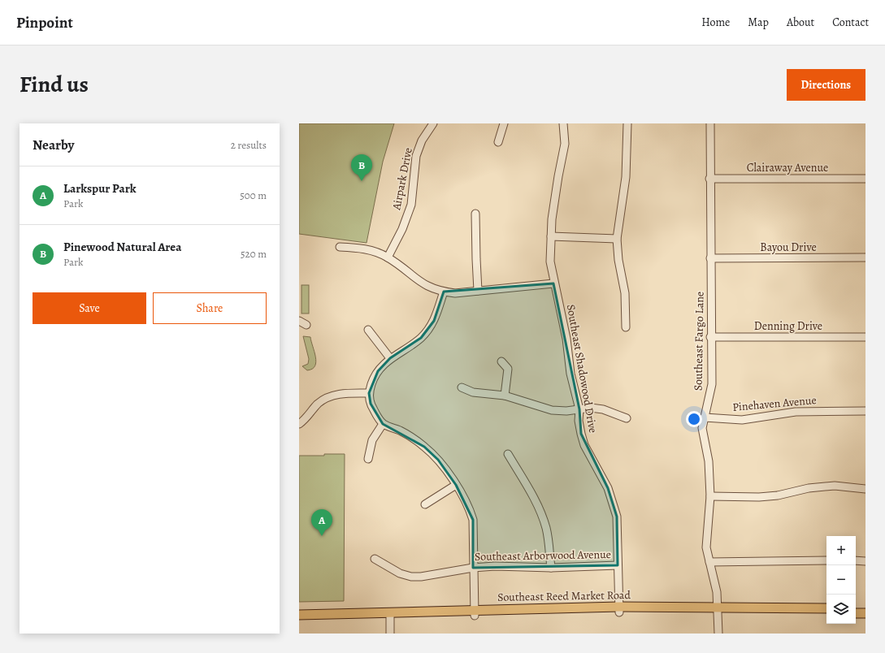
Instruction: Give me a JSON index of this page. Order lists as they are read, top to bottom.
{
  "streets": {
    "main road": ["Southeast Reed Market Road"],
    "street": [
      "Clairaway Avenue",
      "Airpark Drive",
      "Bayou Drive",
      "Denning Drive",
      "Southeast Fargo Lane",
      "Southeast Shadowood Drive",
      "Pinehaven Avenue",
      "Southeast Arborwood Avenue"
    ]
  },
  "crossings": [
    ["Clairaway Avenue", "Southeast Fargo Lane"],
    ["Bayou Drive", "Southeast Fargo Lane"],
    ["Denning Drive", "Southeast Fargo Lane"],
    ["Southeast Fargo Lane", "Pinehaven Avenue"],
    ["Southeast Fargo Lane", "Southeast Reed Market Road"],
    ["Southeast Shadowood Drive", "Southeast Arborwood Avenue"],
    ["Southeast Shadowood Drive", "Southeast Reed Market Road"]
  ],
  "page": {
    "header": "Pinpoint",
    "nav": [
      "Home",
      "Map",
      "About",
      "Contact"
    ],
    "title": "Find us",
    "buttons": [
      "Directions",
      ["Save", "Share"]
    ],
    "heading": ["Nearby", "2 results"],
    "pins": ["B", "A"],
    "list": [
      {
        "mark": "A",
        "name": "Larkspur Park",
        "note": "Park",
        "value": "500 m"
      },
      {
        "mark": "B",
        "name": "Pinewood Natural Area",
        "note": "Park",
        "value": "520 m"
      }
    ],
    "map_buttons": ["+", "−"]
  }
}
